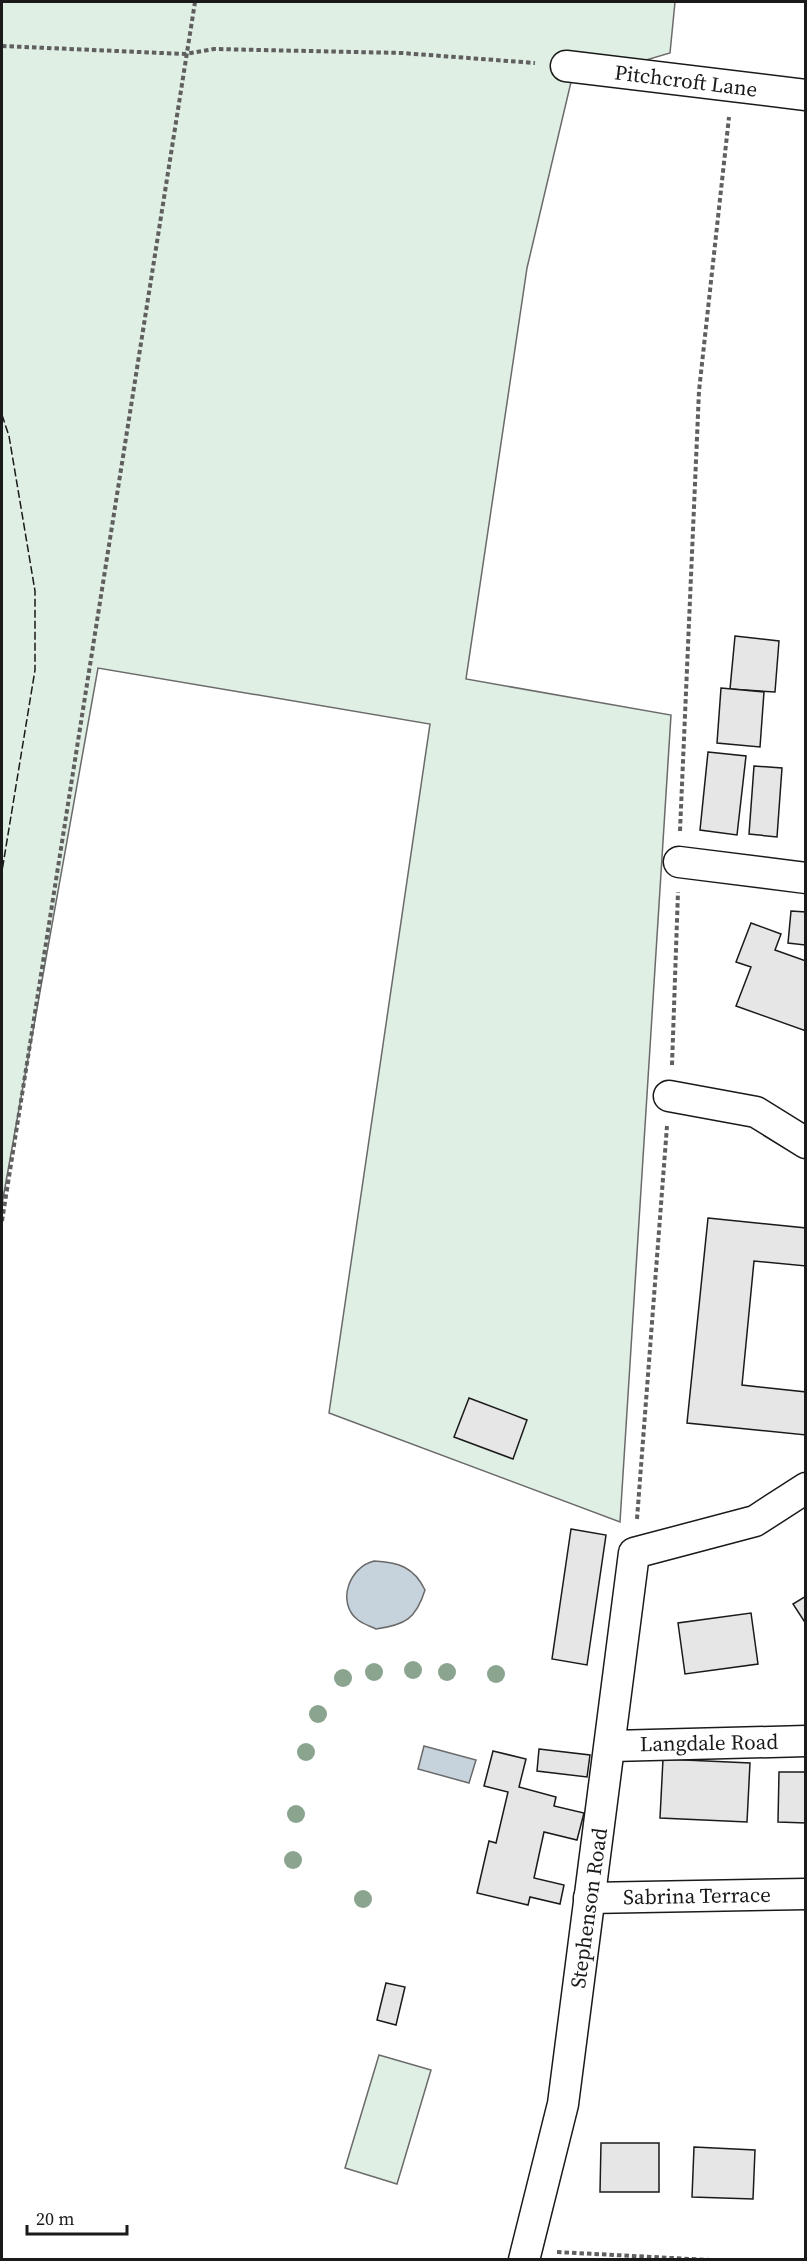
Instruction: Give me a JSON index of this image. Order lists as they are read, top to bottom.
{
  "streets": {
    "street": [
      "Pitchcroft Lane",
      "Langdale Road",
      "Sabrina Terrace",
      "Stephenson Road"
    ]
  },
  "crossings": [
    ["Langdale Road", "Stephenson Road"],
    ["Sabrina Terrace", "Stephenson Road"]
  ],
  "scale_bar": "20 m"
}
